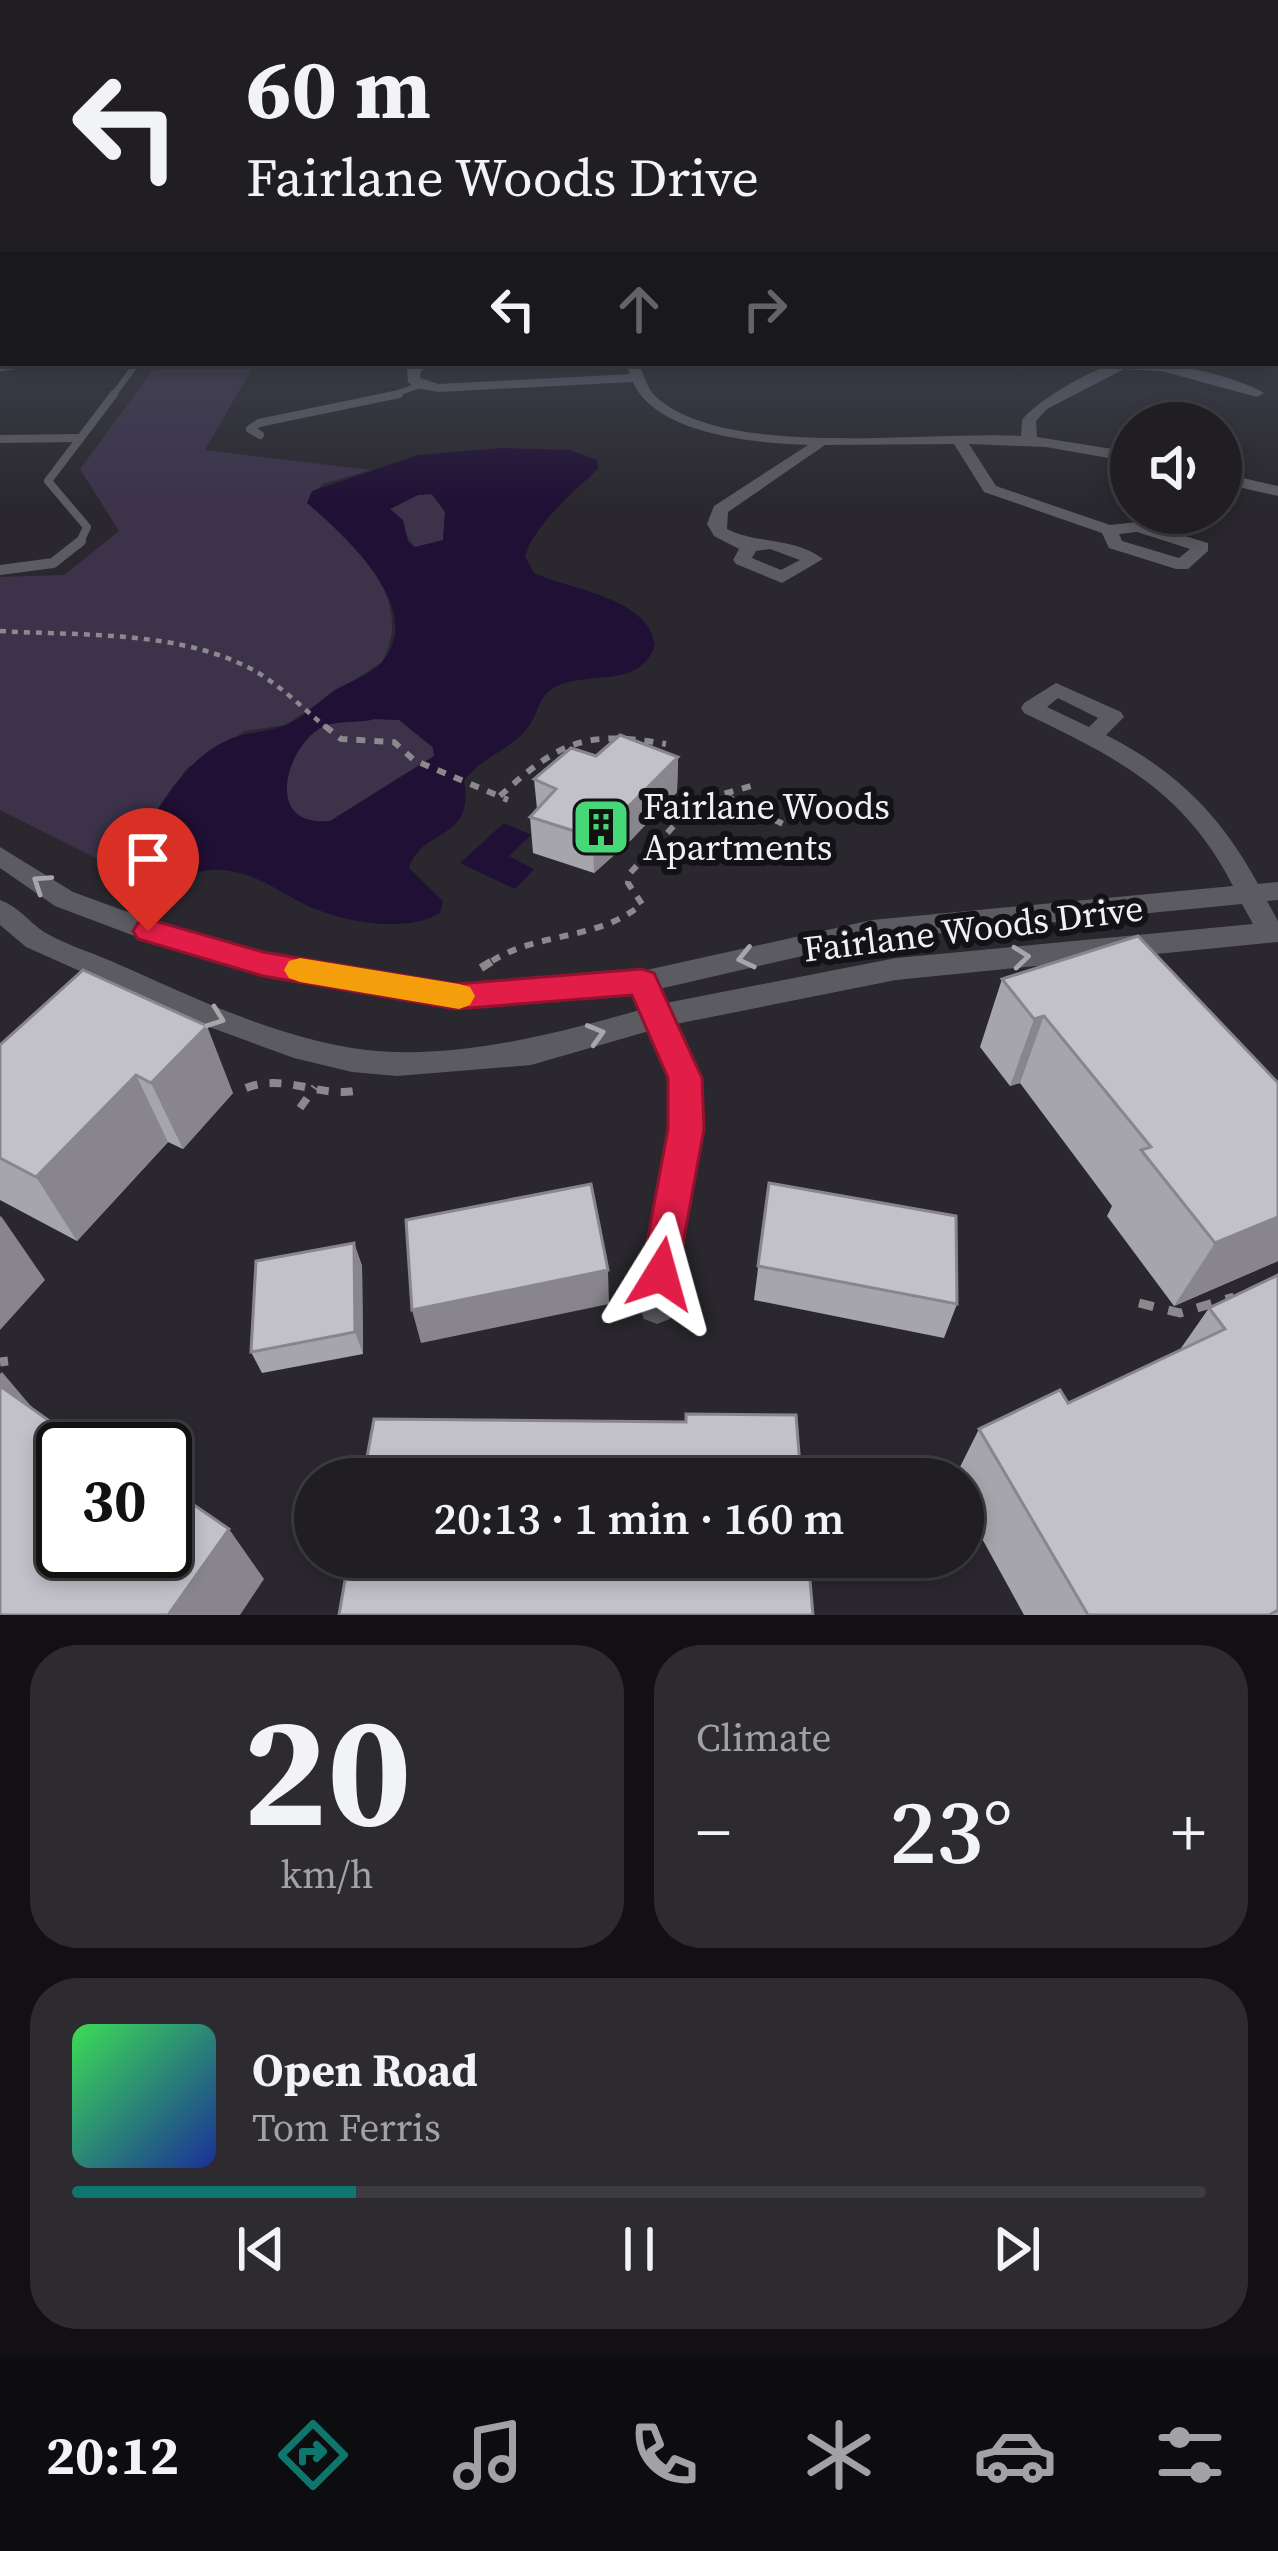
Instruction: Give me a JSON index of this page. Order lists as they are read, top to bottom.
{
  "streets": {
    "street": ["Fairlane Woods Drive"]
  },
  "places": {
    "building": ["Fairlane Woods Apartments"]
  },
  "page": {
    "turn": ["60 m", "Fairlane Woods Drive"],
    "limit": "30",
    "trip": "20:13 · 1 min · 160 m",
    "tile": [
      ["20", "km/h"],
      "Climate"
    ],
    "heat": ["−", "23°", "+"],
    "song": ["Open Road", "Tom Ferris"],
    "tabs": "20:12"
  }
}
